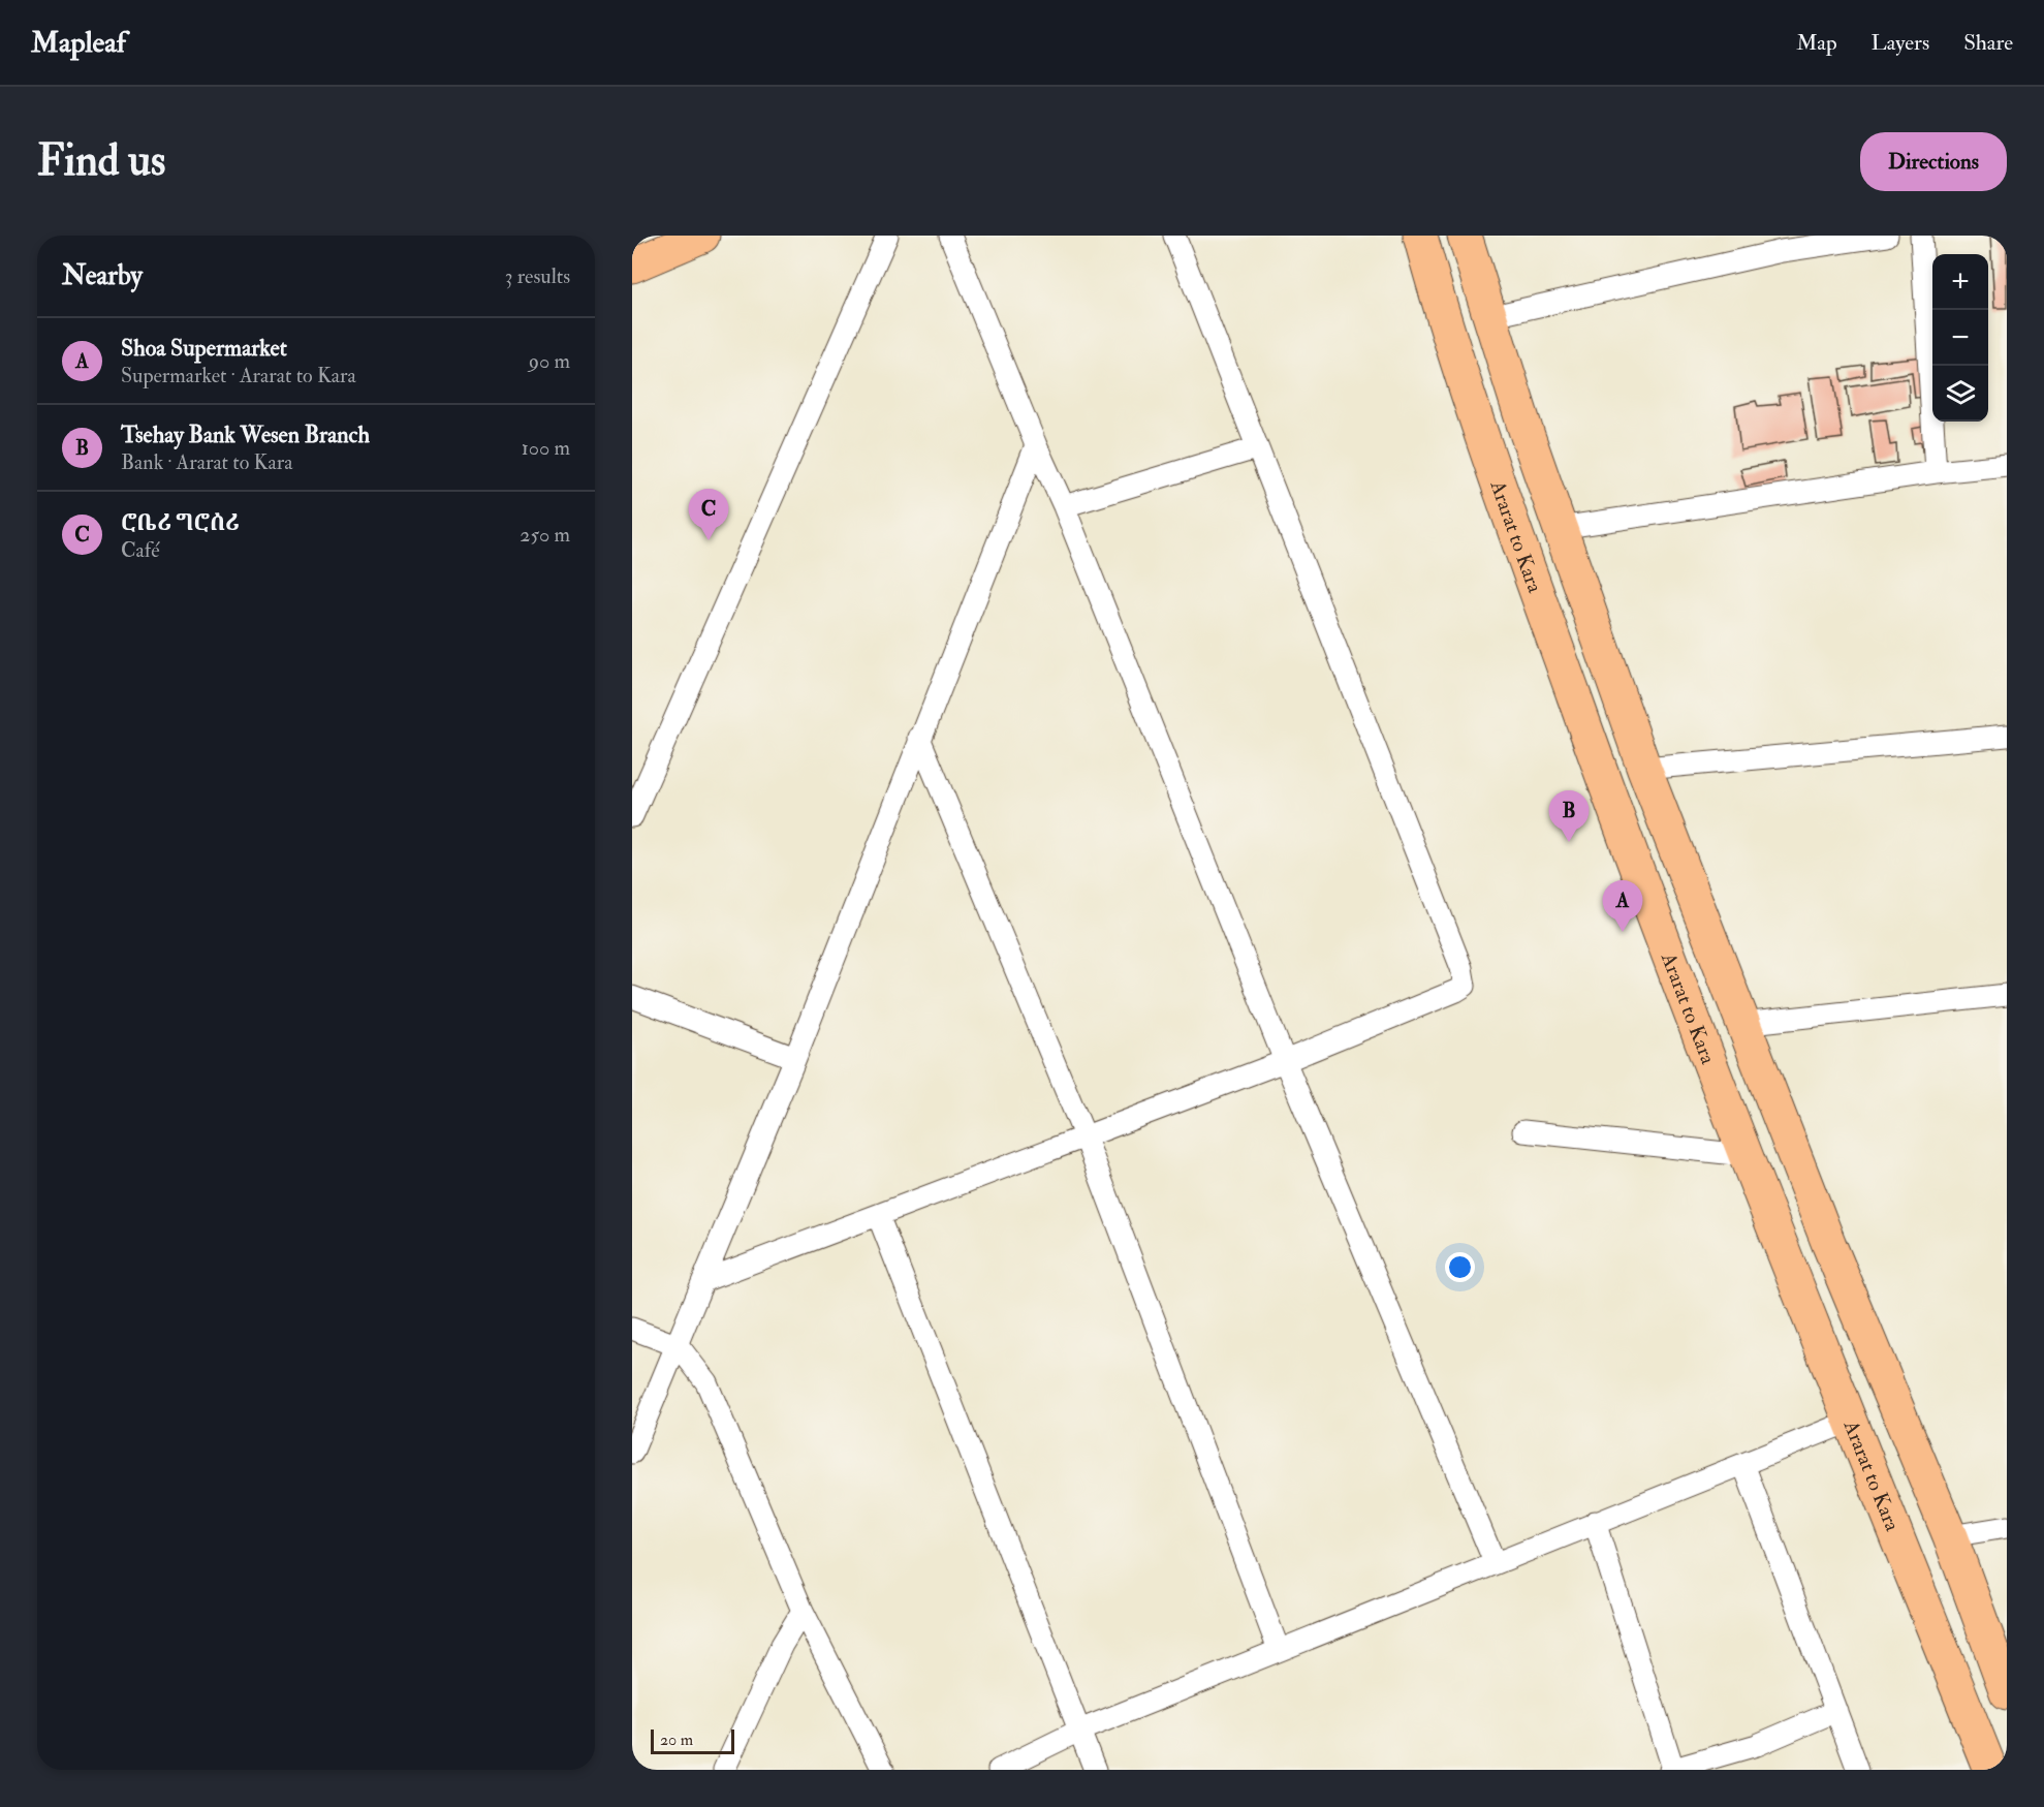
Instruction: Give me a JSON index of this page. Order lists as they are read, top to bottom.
{
  "streets": {
    "main road": ["Ararat to Kara"]
  },
  "scale_bar": "20 m",
  "page": {
    "header": "Mapleaf",
    "nav": ["Map", "Layers", "Share"],
    "buttons": "Directions",
    "title": "Find us",
    "heading": ["Nearby", "3 results"],
    "map_buttons": ["+", "−"],
    "list": [
      {
        "mark": "A",
        "name": "Shoa Supermarket",
        "note": "Supermarket · Ararat to Kara",
        "value": "90 m"
      },
      {
        "mark": "B",
        "name": "Tsehay Bank Wesen Branch",
        "note": "Bank · Ararat to Kara",
        "value": "100 m"
      },
      {
        "mark": "C",
        "name": "ሮቤሪ ግሮሰሪ",
        "note": "Café",
        "value": "250 m"
      }
    ],
    "pins": ["C", "B", "A"],
    "scale": "20 m"
  }
}
